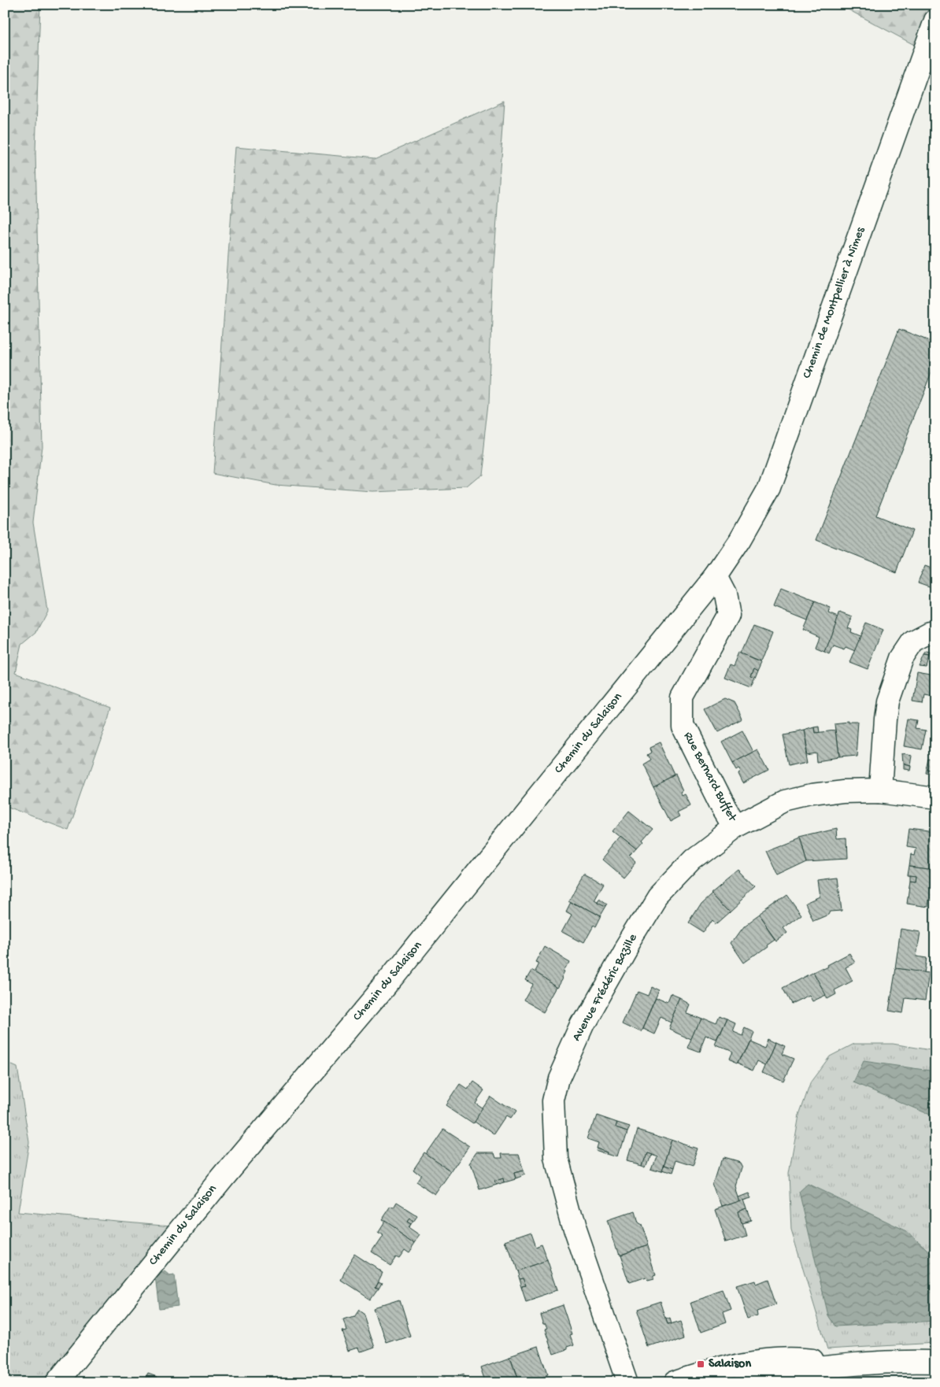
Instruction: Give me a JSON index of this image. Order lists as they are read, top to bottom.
{
  "streets": {
    "street": [
      "Chemin de Montpellier à Nîmes",
      "Chemin du Salaison",
      "Rue Bernard Buffet",
      "Avenue Frédéric Bazille"
    ]
  },
  "crossings": [
    ["Chemin de Montpellier à Nîmes", "Chemin du Salaison"],
    ["Chemin de Montpellier à Nîmes", "Rue Bernard Buffet"],
    ["Chemin du Salaison", "Rue Bernard Buffet"],
    ["Rue Bernard Buffet", "Avenue Frédéric Bazille"]
  ],
  "places": {
    "transit": ["Salaison"]
  }
}
